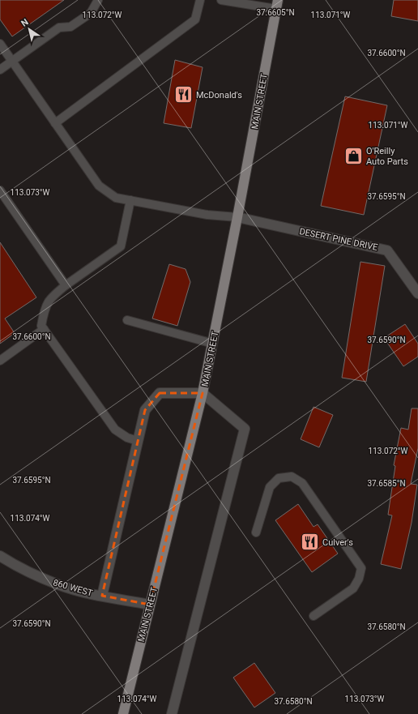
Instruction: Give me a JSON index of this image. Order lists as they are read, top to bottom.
{
  "streets": {
    "main road": ["MAIN STREET"],
    "street": ["DESERT PINE DRIVE", "860 WEST"]
  },
  "crossings": [
    ["MAIN STREET", "DESERT PINE DRIVE"],
    ["MAIN STREET", "860 WEST"]
  ],
  "places": {
    "restaurant": ["McDonald's", "Culver's"],
    "shop": ["O'Reilly Auto Parts"]
  },
  "north": "top left",
  "coordinates": [
    "37.6605°N",
    "113.072°W",
    "113.071°W",
    "37.6600°N",
    "113.073°W",
    "37.6595°N",
    "37.6590°N",
    "37.6585°N",
    "113.074°W",
    "37.6580°N"
  ]
}
